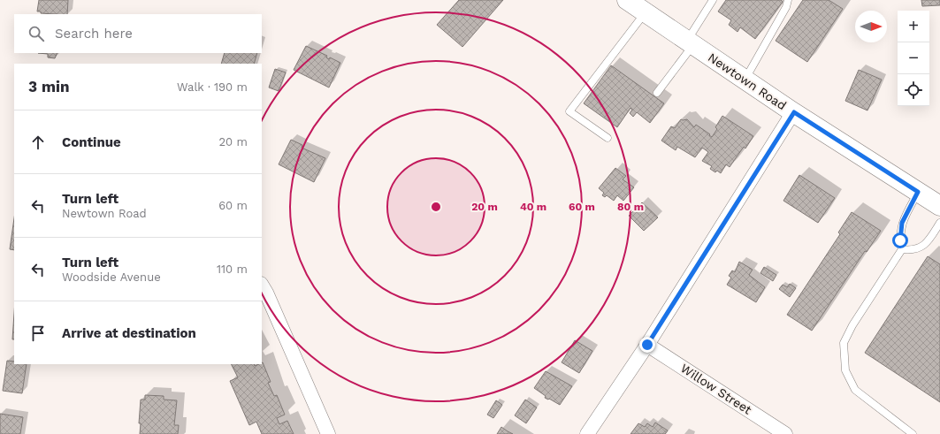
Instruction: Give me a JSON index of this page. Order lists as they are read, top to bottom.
{
  "streets": {
    "main road": ["Newtown Road"],
    "street": ["Willow Street"]
  },
  "north": "right",
  "page": {
    "map_buttons": ["+", "−"],
    "search": "Search here",
    "heading": ["3 min", "Walk · 190 m"],
    "list": [
      ["Continue", "20 m"],
      ["Turn left", "Newtown Road", "60 m"],
      ["Turn left", "Woodside Avenue", "110 m"],
      "Arrive at destination"
    ]
  },
  "rings": [
    "20 m",
    "40 m",
    "60 m",
    "80 m"
  ]
}
